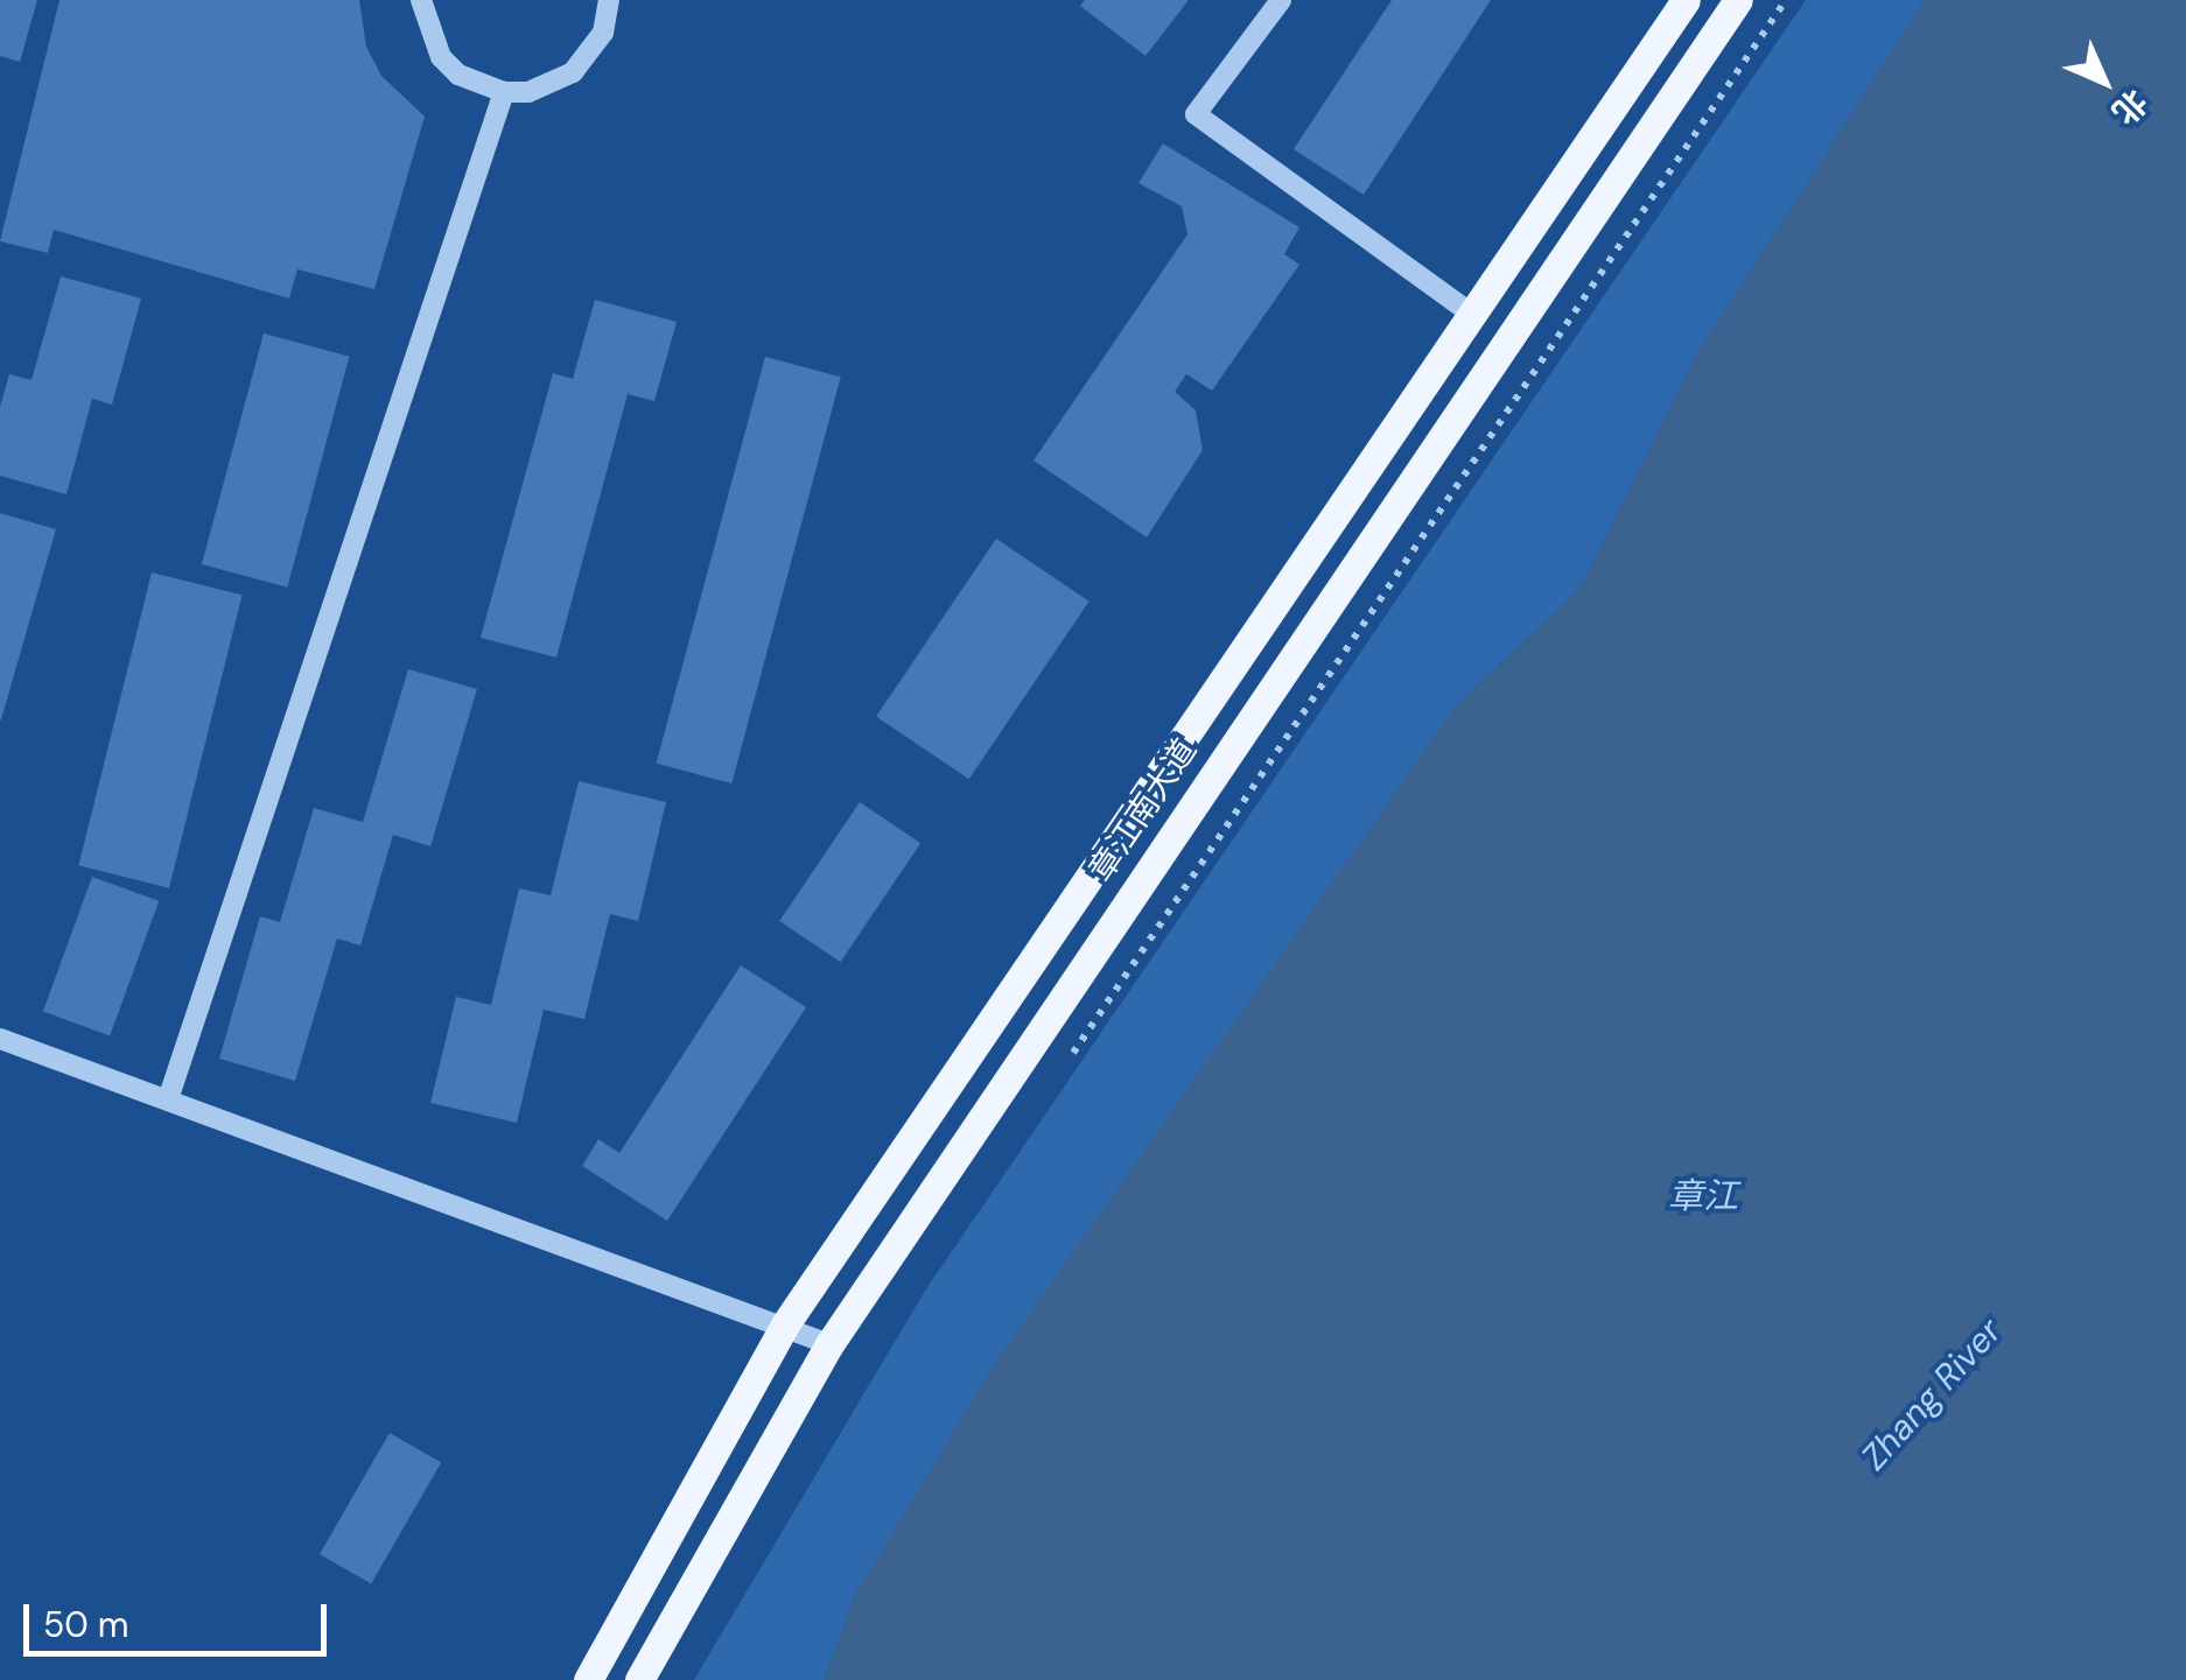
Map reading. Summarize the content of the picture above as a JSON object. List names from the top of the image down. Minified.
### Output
{"streets":{"main road":["章江南大道"]},"water":["章江","Zhang River"],"scale_bar":"50 m","north":"bottom right"}
